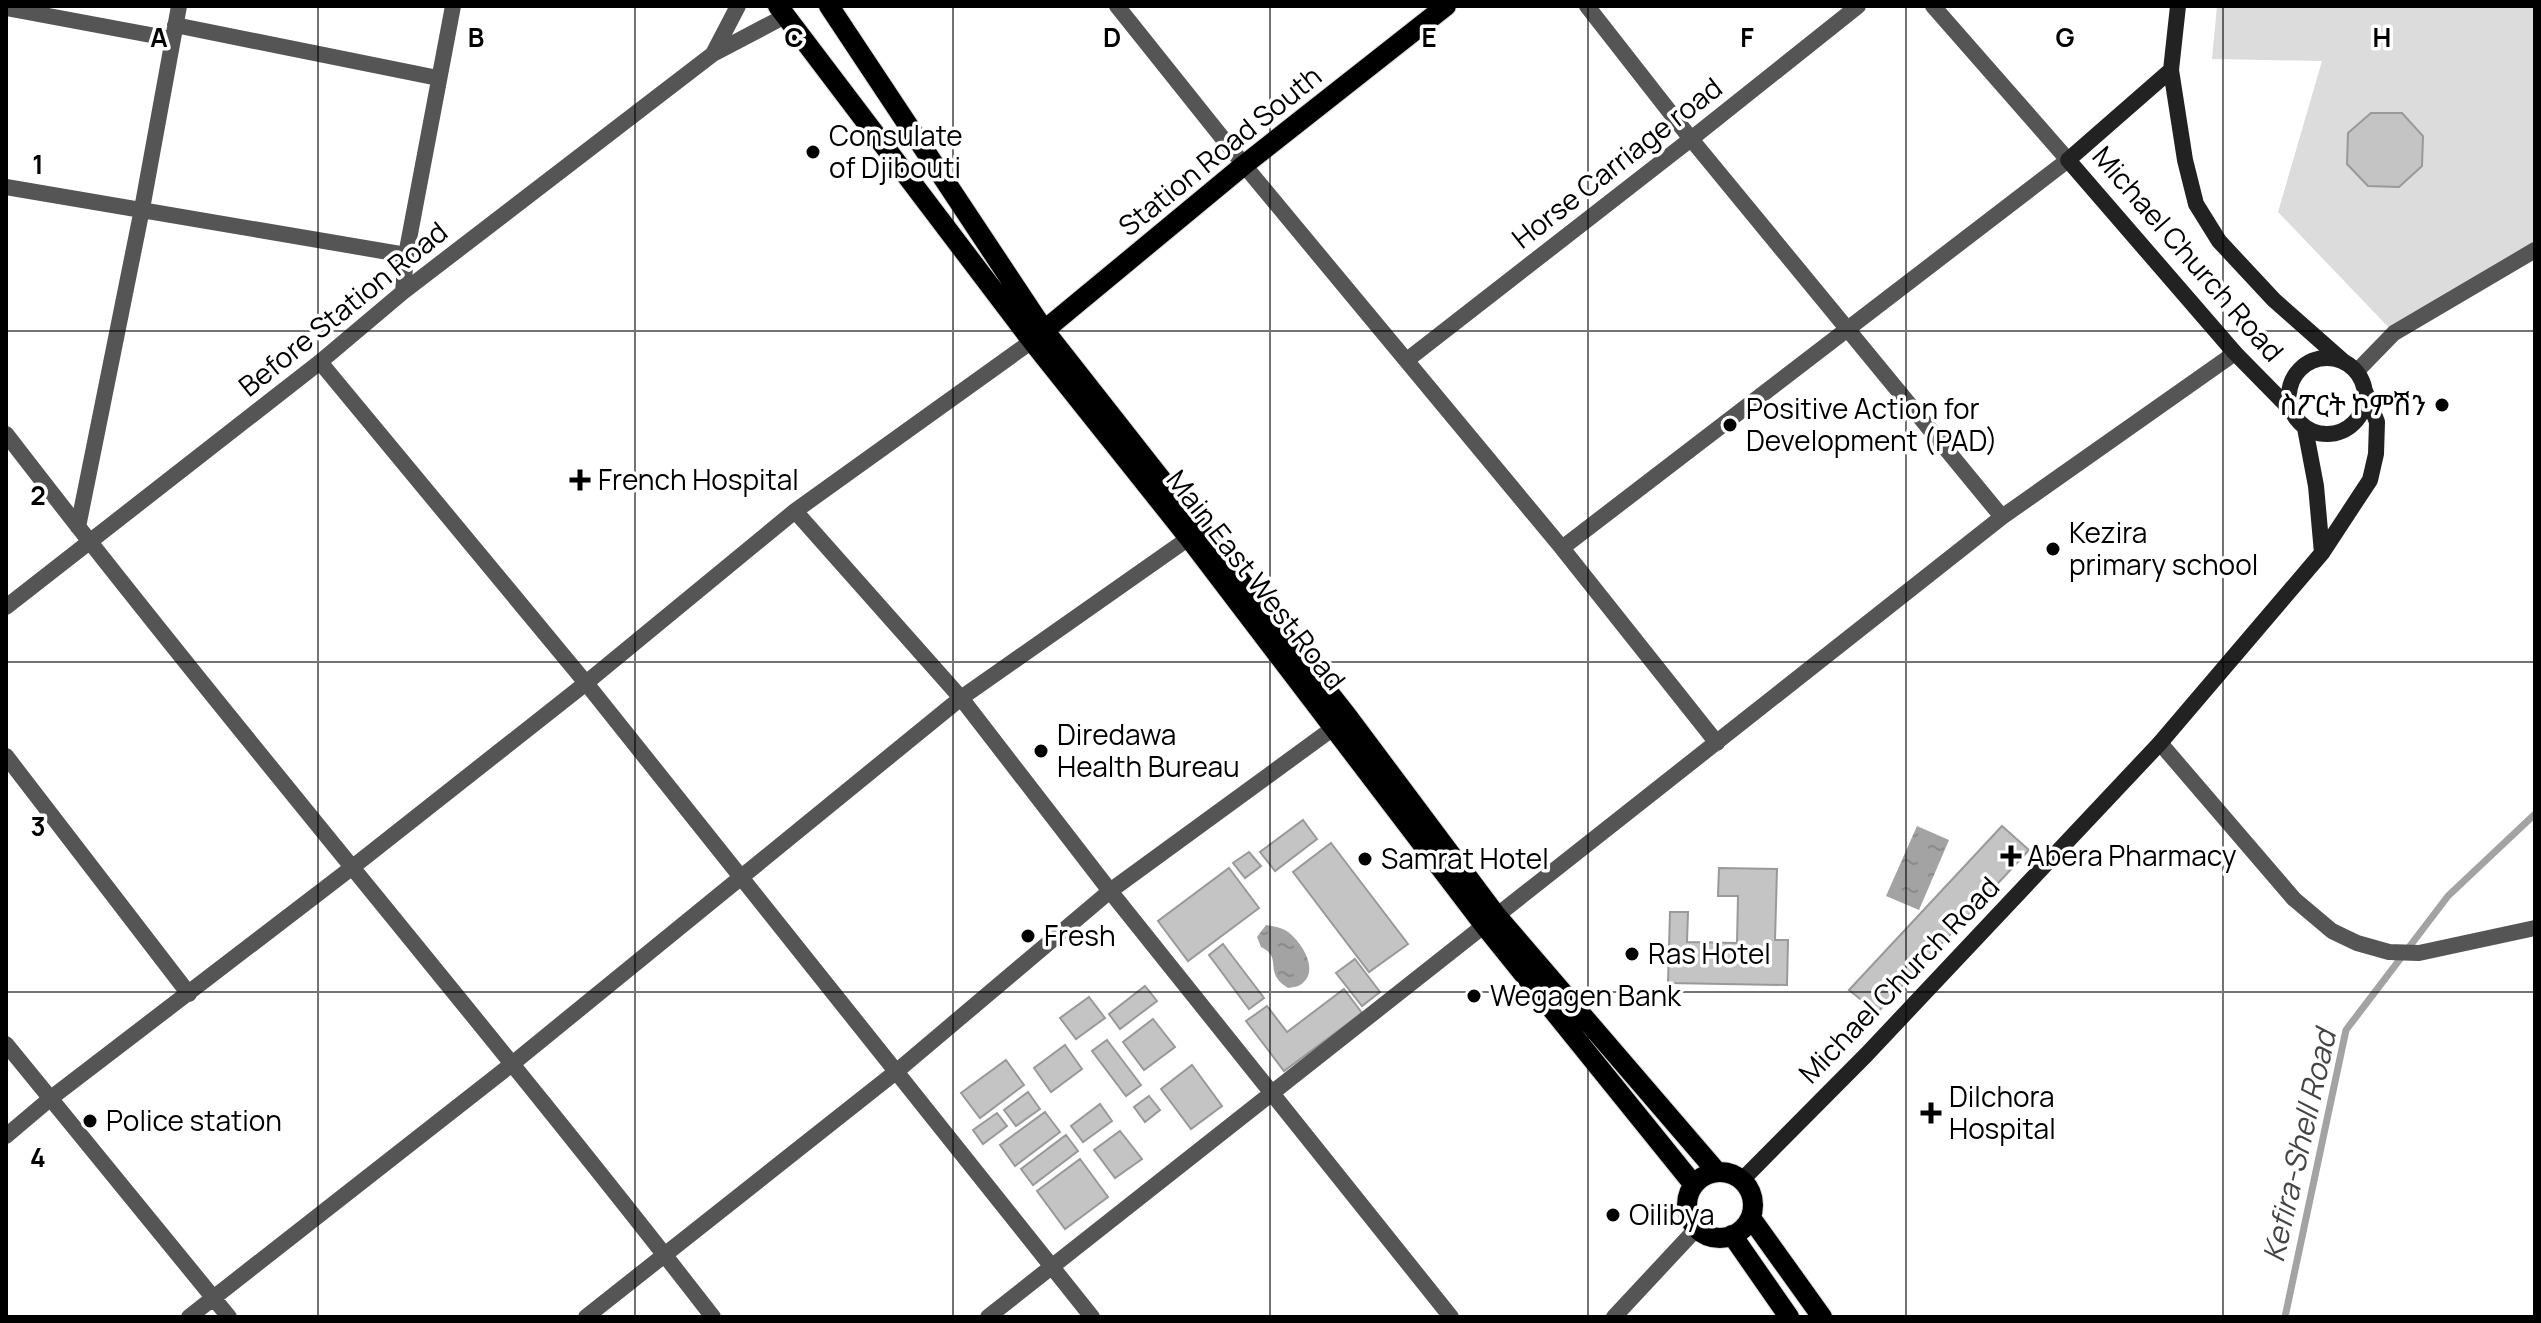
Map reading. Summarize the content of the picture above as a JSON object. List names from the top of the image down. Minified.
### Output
{"streets":{"main road":["Station Road South","Michael Church Road","Main East West Road"],"street":["Horse Carriage road","Before Station Road"]},"crossings":[["Station Road South","Main East West Road"],["Michael Church Road","Main East West Road"],["Before Station Road","Main East West Road"]],"water":["Kefira-Shell Road"],"places":{"other":["Consulate of Djibouti","ስፖርት ኮምሽን","Positive Action for Development (PAD)","Kezira primary school","Diredawa Health Bureau","Samrat Hotel","Fresh","Ras Hotel","Wegagen Bank","Police station","Oilibya"],"health":["French Hospital","Abera Pharmacy","Dilchora Hospital"]},"grid":{"columns":["A","B","C","D","E","F","G","H"],"rows":["1","2","3","4"]}}
